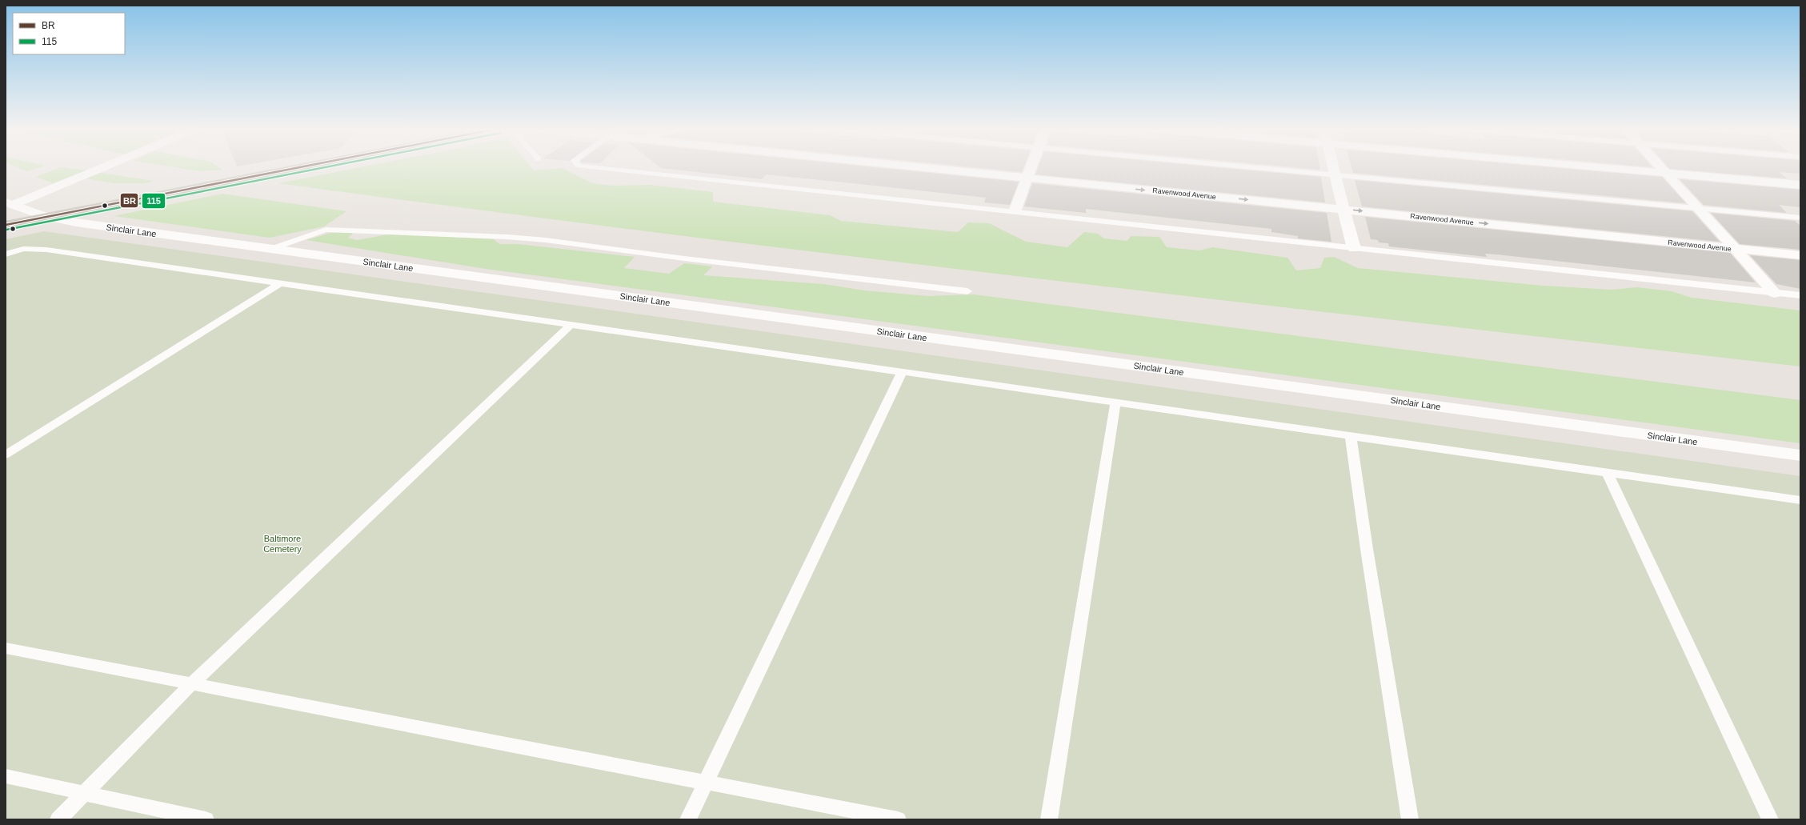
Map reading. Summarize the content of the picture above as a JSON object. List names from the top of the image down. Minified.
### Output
{"streets":{"street":["Ravenwood Avenue","Sinclair Lane"]},"one_way":["Ravenwood Avenue"],"parks":["Baltimore Cemetery"],"lines":["transit line BR","transit line 115"],"legend":["BR","115"]}
